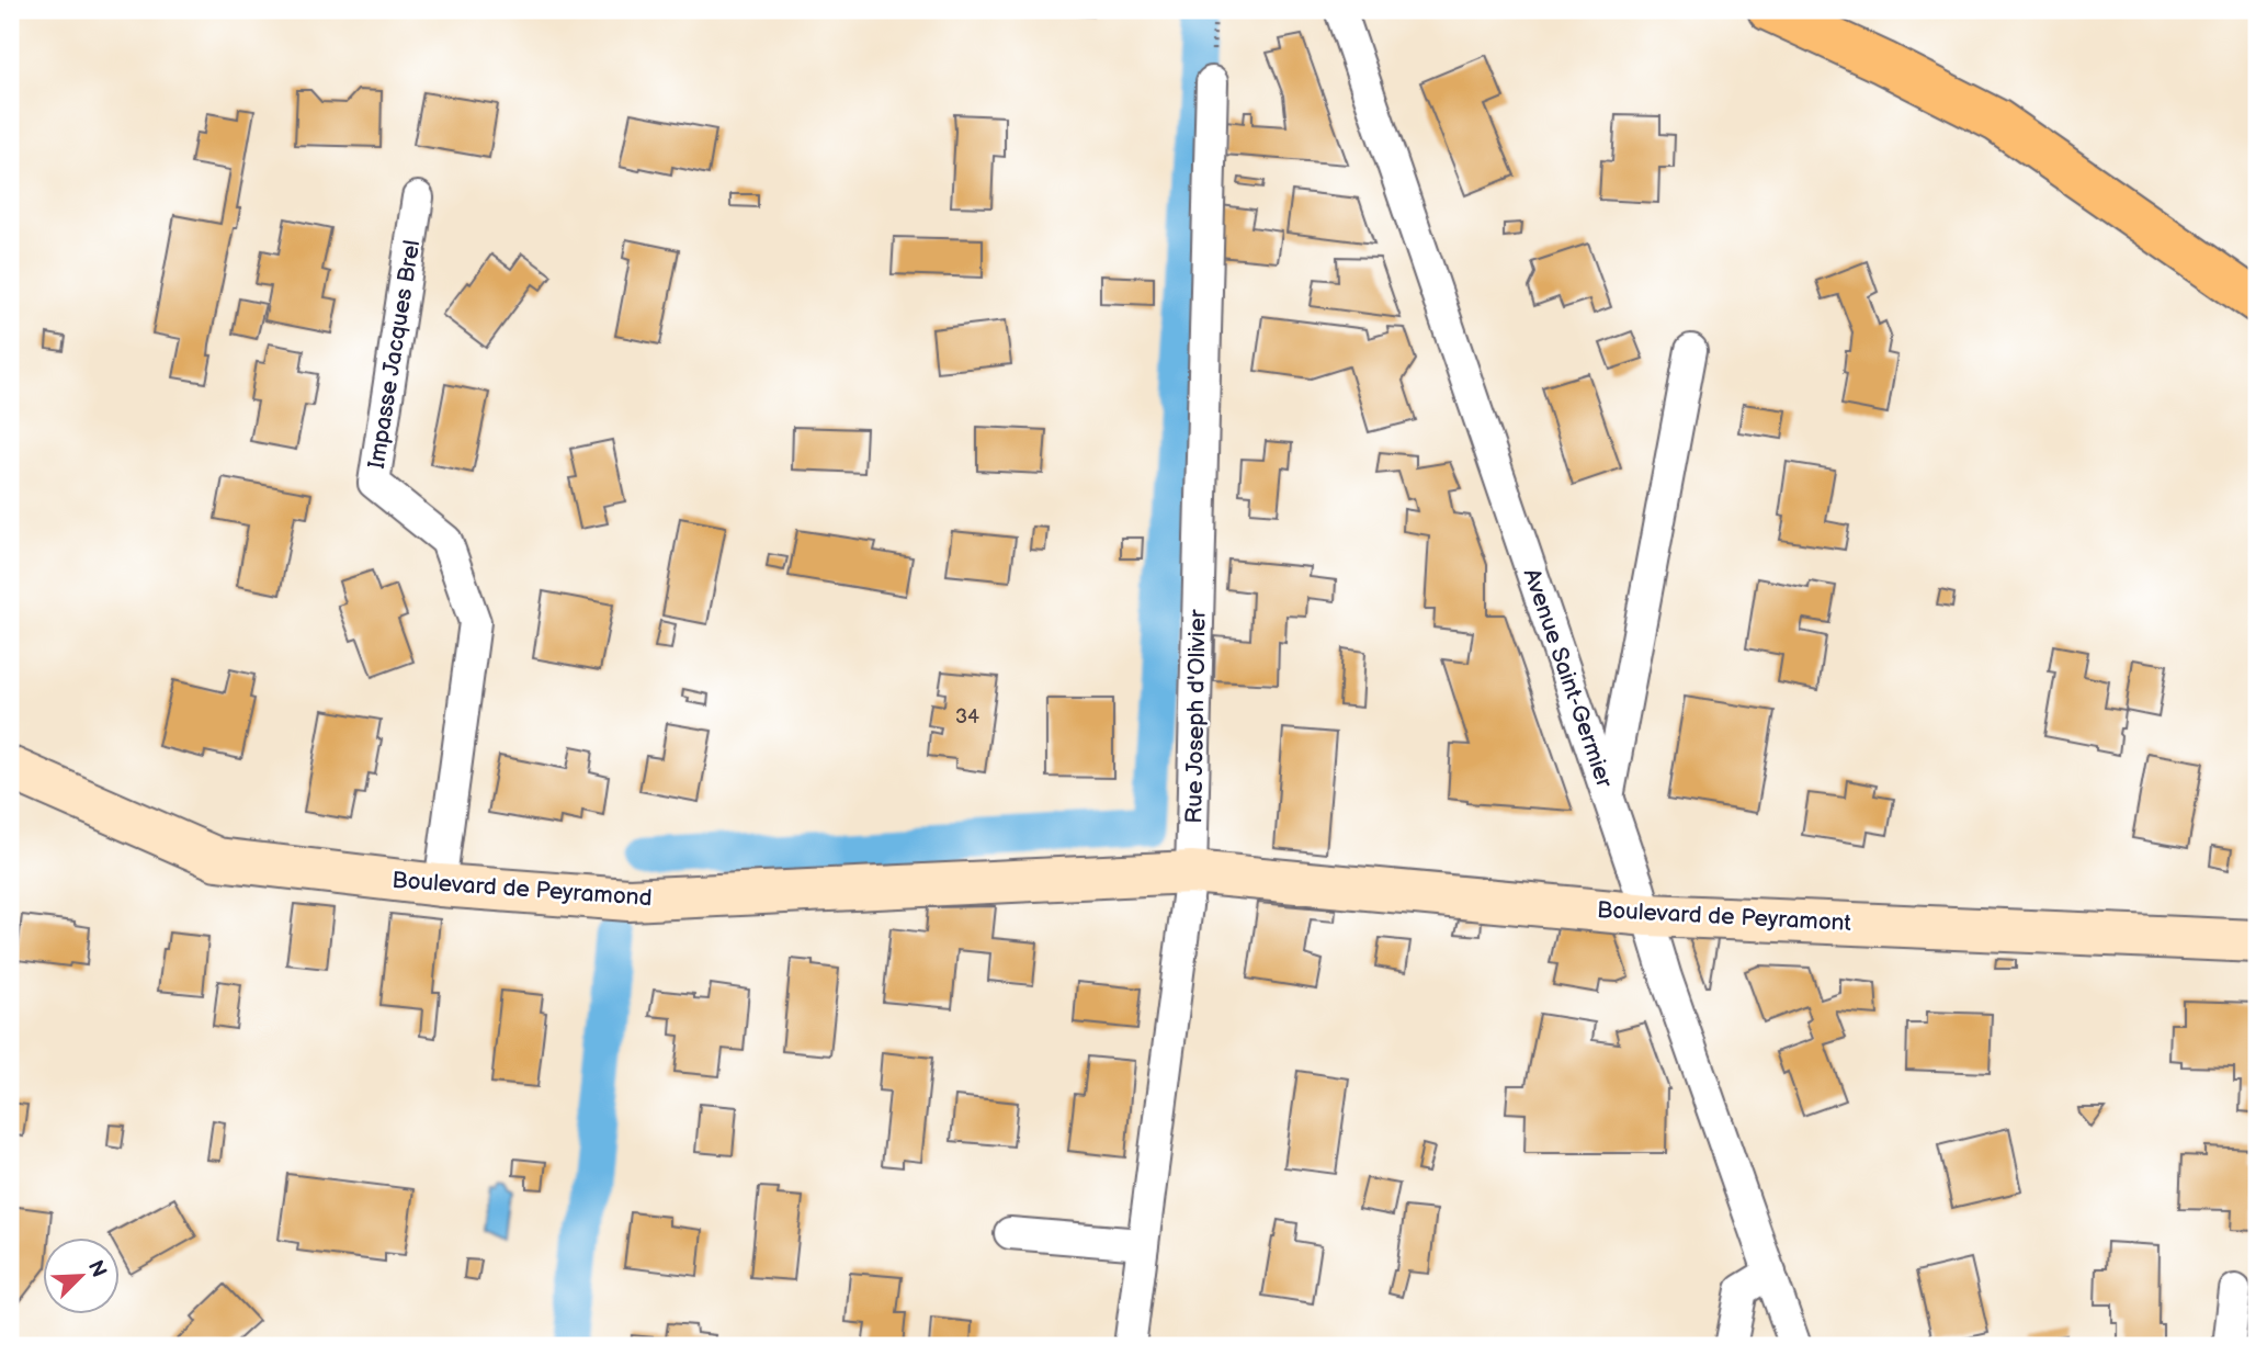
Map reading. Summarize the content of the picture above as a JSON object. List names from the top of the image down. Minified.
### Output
{"streets":{"street":["Impasse Jacques Brel","Avenue Saint-Germier","Rue Joseph d'Olivier","Boulevard de Peyramond","Boulevard de Peyramont"]},"crossings":[["Impasse Jacques Brel","Boulevard de Peyramond"],["Avenue Saint-Germier","Boulevard de Peyramont"],["Rue Joseph d'Olivier","Boulevard de Peyramond"],["Rue Joseph d'Olivier","Boulevard de Peyramont"],["Boulevard de Peyramond","Boulevard de Peyramont"]],"house_numbers":["34"],"north":"top right"}
